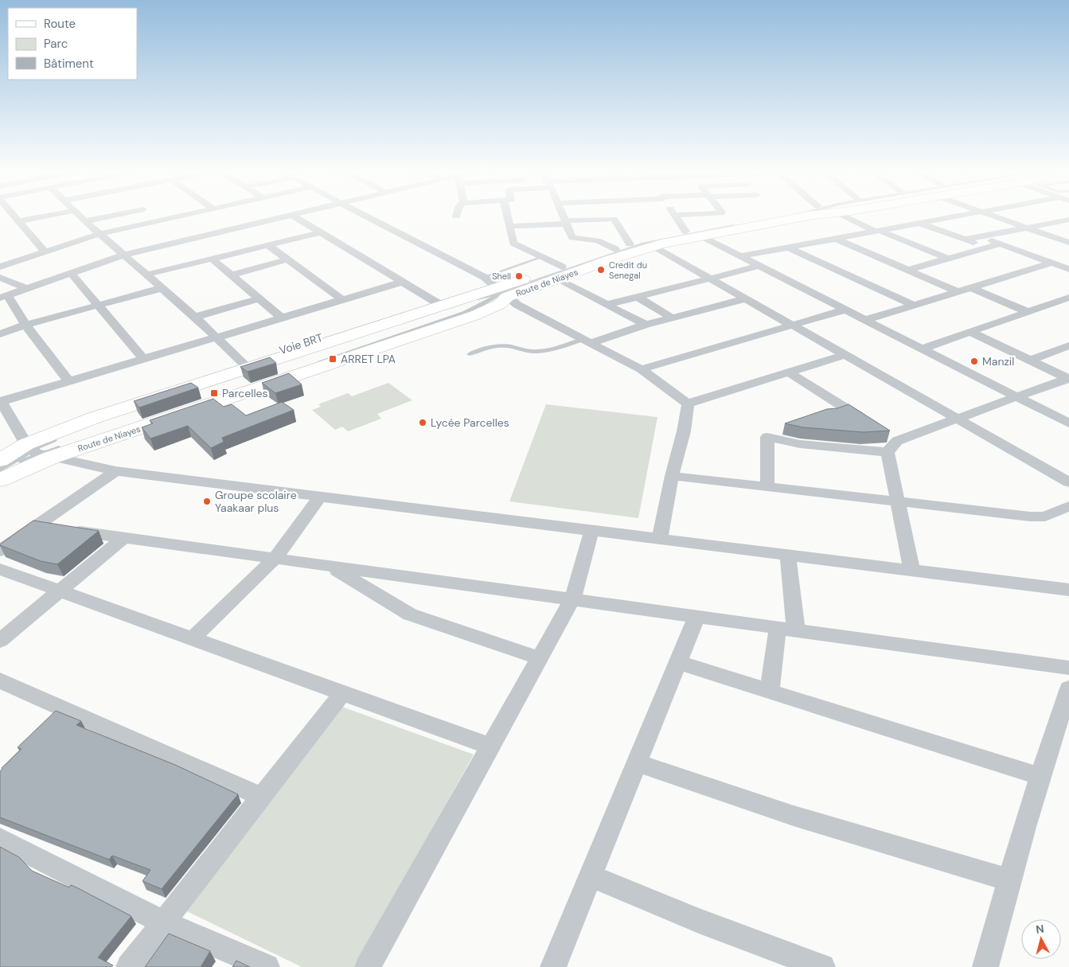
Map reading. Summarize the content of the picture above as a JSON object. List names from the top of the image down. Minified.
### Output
{"streets":{"main road":["Route de Niayes"]},"places":{"other":["Credit du Senegal","Shell","Manzil","Lycée Parcelles","Groupe scolaire Yaakaar plus"],"transit":["ARRET LPA","Parcelles"]},"legend":["Route","Parc","Bâtiment"],"north":"top"}
